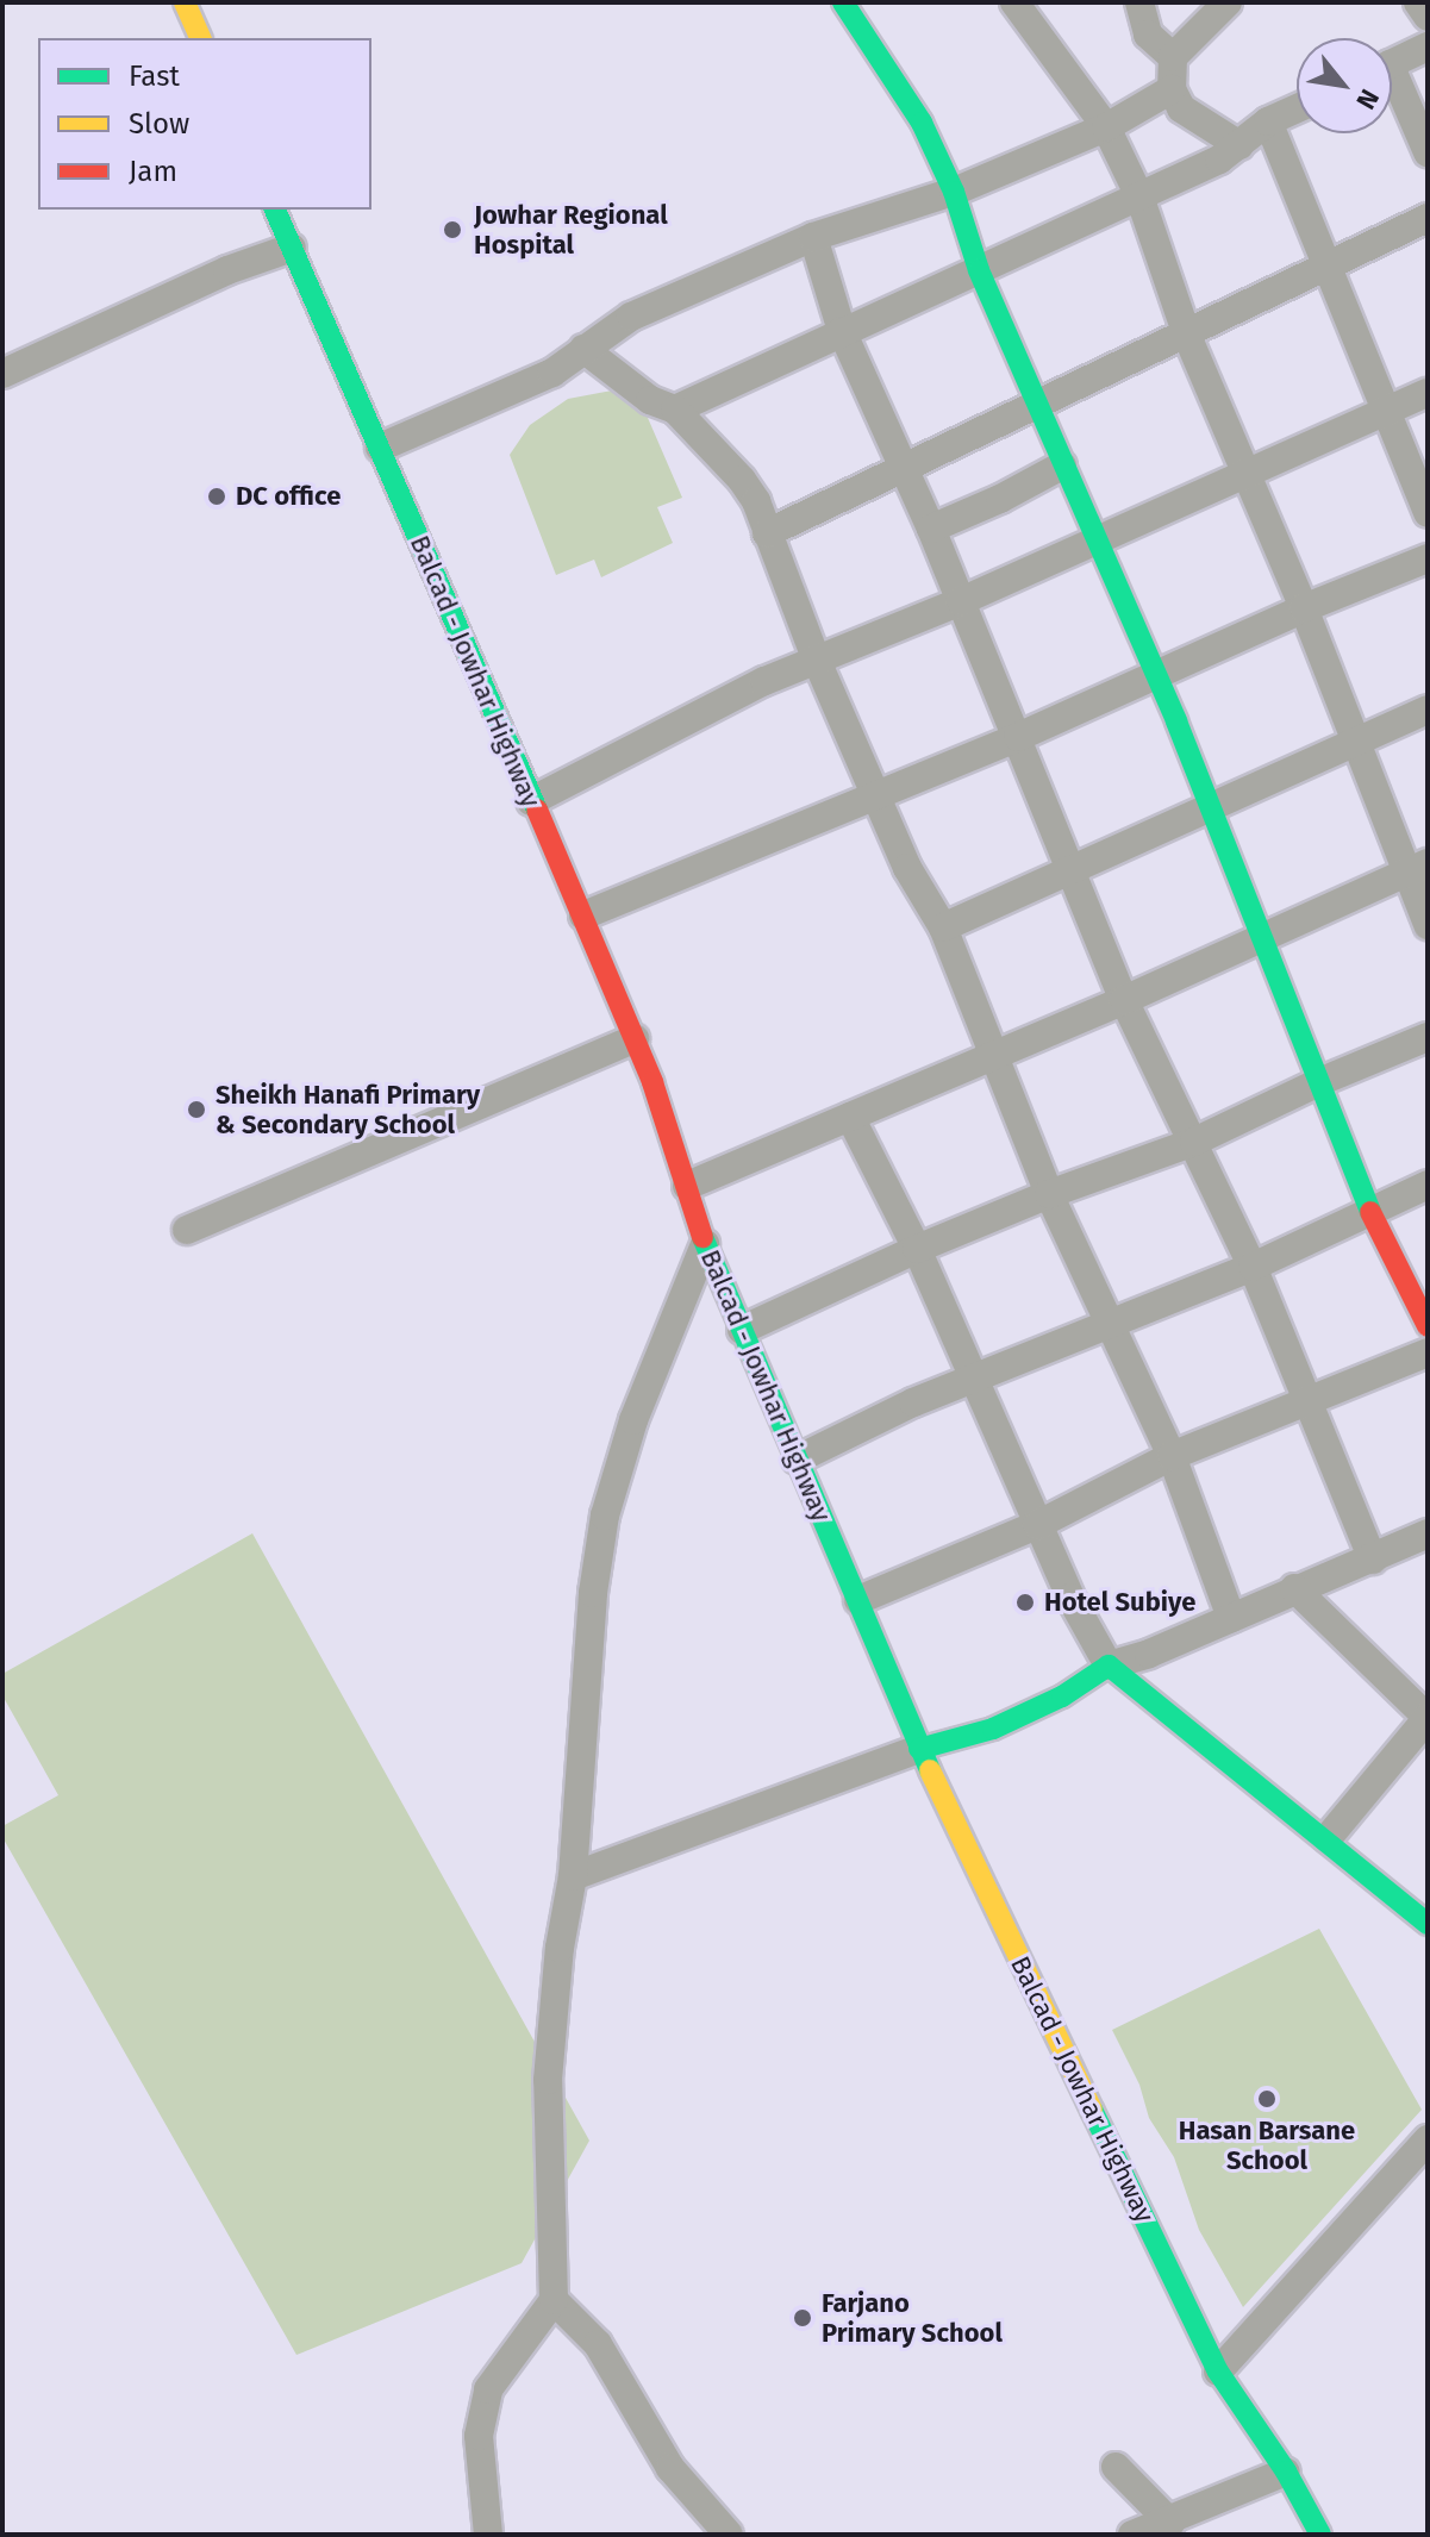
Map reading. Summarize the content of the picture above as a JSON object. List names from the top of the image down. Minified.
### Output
{"streets":{"main road":["Balcad - Jowhar Highway"]},"places":["Jowhar Regional Hospital","DC office","Sheikh Hanafi Primary & Secondary School","Hotel Subiye","Hasan Barsane School","Farjano Primary School"],"legend":["Fast","Slow","Jam"],"north":"bottom right"}
